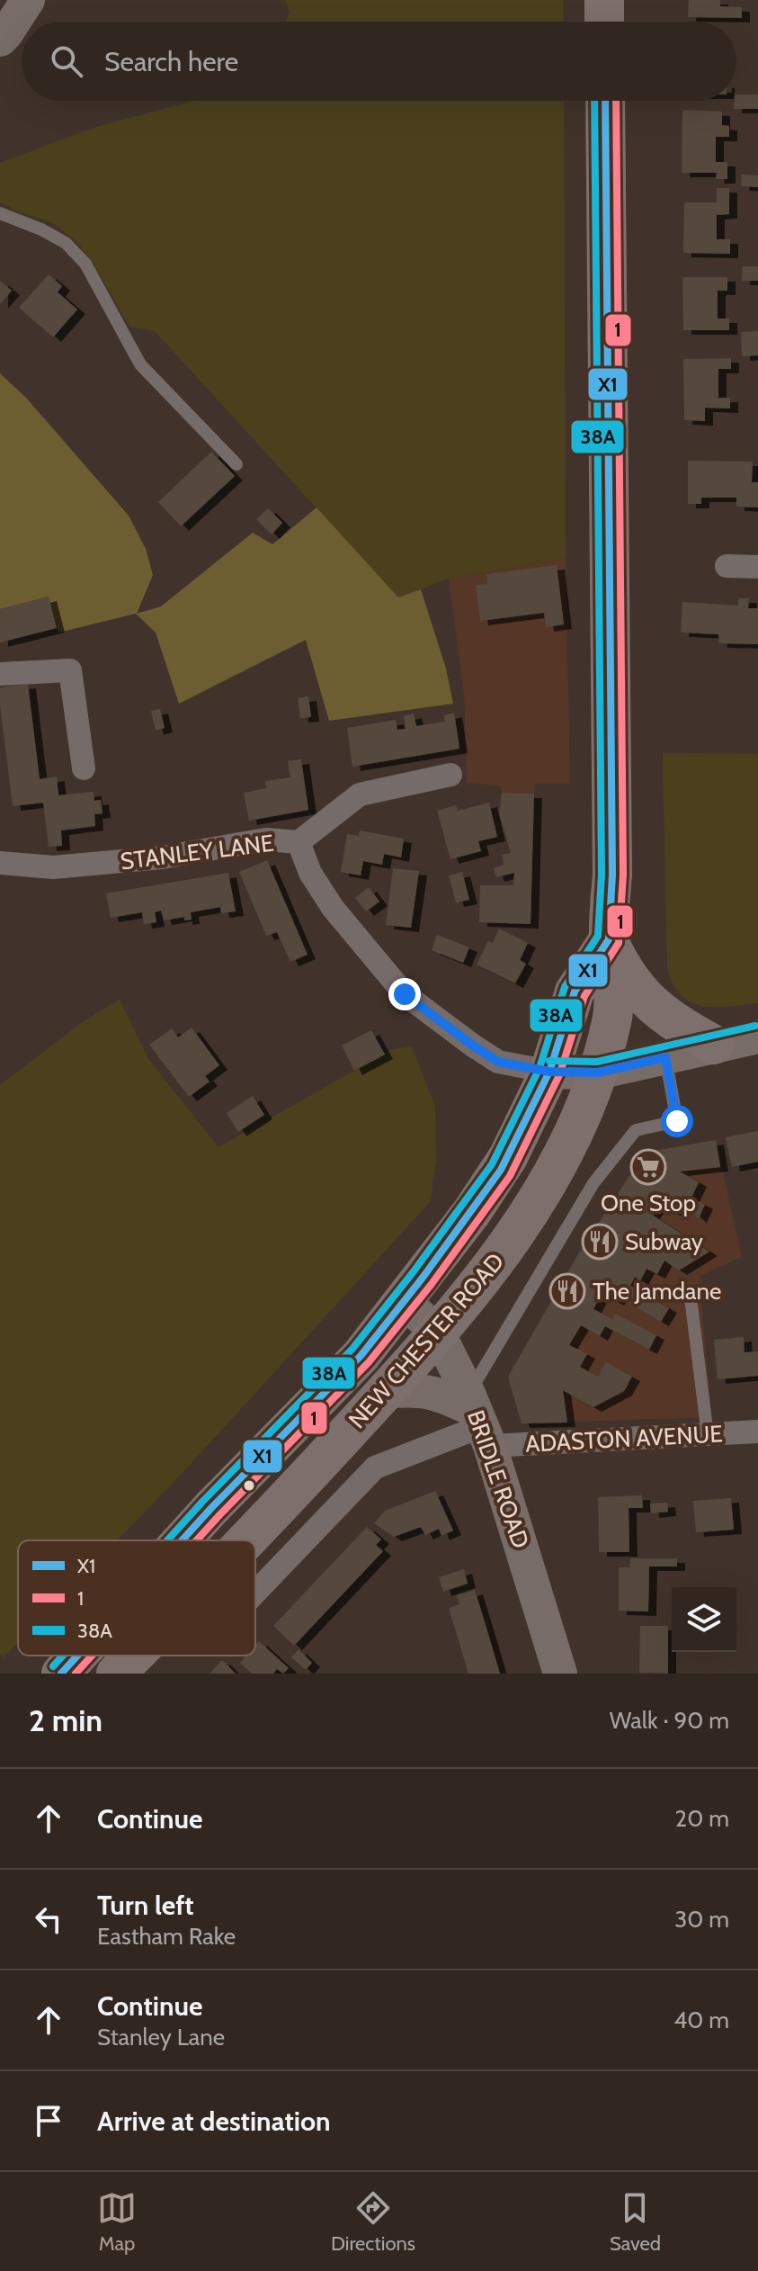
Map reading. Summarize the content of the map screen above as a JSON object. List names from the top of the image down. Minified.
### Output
{"streets":{"highway":["NEW CHESTER ROAD"],"street":["STANLEY LANE","ADASTON AVENUE","BRIDLE ROAD"]},"crossings":[["STANLEY LANE","NEW CHESTER ROAD"],["NEW CHESTER ROAD","BRIDLE ROAD"],["ADASTON AVENUE","BRIDLE ROAD"]],"places":{"supermarket":["One Stop"],"restaurant":["Subway","The Jamdane"]},"lines":["transit line X1","transit line 1","transit line 38A"],"legend":["X1","1","38A"],"page":{"search":"Search here","heading":["2 min","Walk · 90 m"],"list":[["Continue","20 m"],["Turn left","Eastham Rake","30 m"],["Continue","Stanley Lane","40 m"],"Arrive at destination"],"nav":["Map","Directions","Saved"]}}
